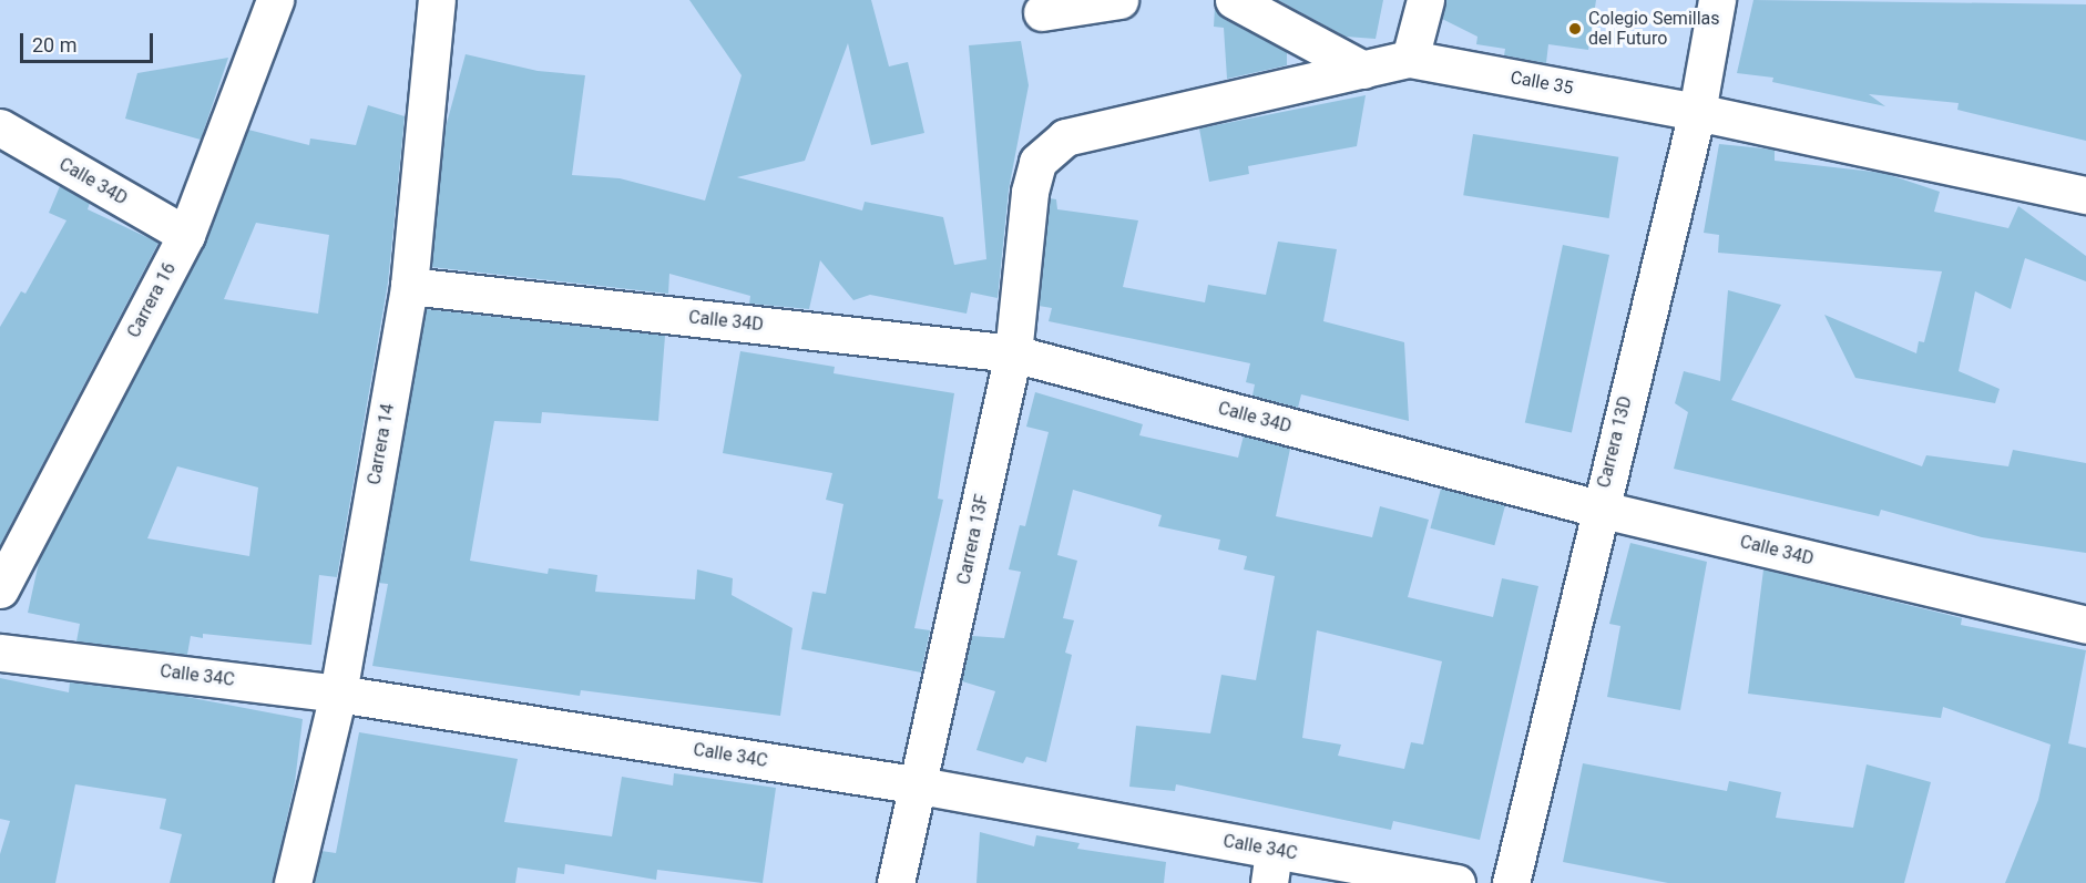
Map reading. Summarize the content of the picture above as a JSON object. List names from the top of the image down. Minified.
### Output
{"streets":{"street":["Calle 35","Calle 34D","Carrera 16","Carrera 13D","Carrera 14","Carrera 13F","Calle 34C"]},"crossings":[["Calle 35","Carrera 13D"],["Calle 35","Carrera 13F"],["Calle 34D","Carrera 16"],["Calle 34D","Carrera 13D"],["Calle 34D","Carrera 14"],["Calle 34D","Carrera 13F"],["Carrera 14","Calle 34C"],["Carrera 13F","Calle 34C"]],"places":["Colegio Semillas del Futuro"],"scale_bar":"20 m"}
